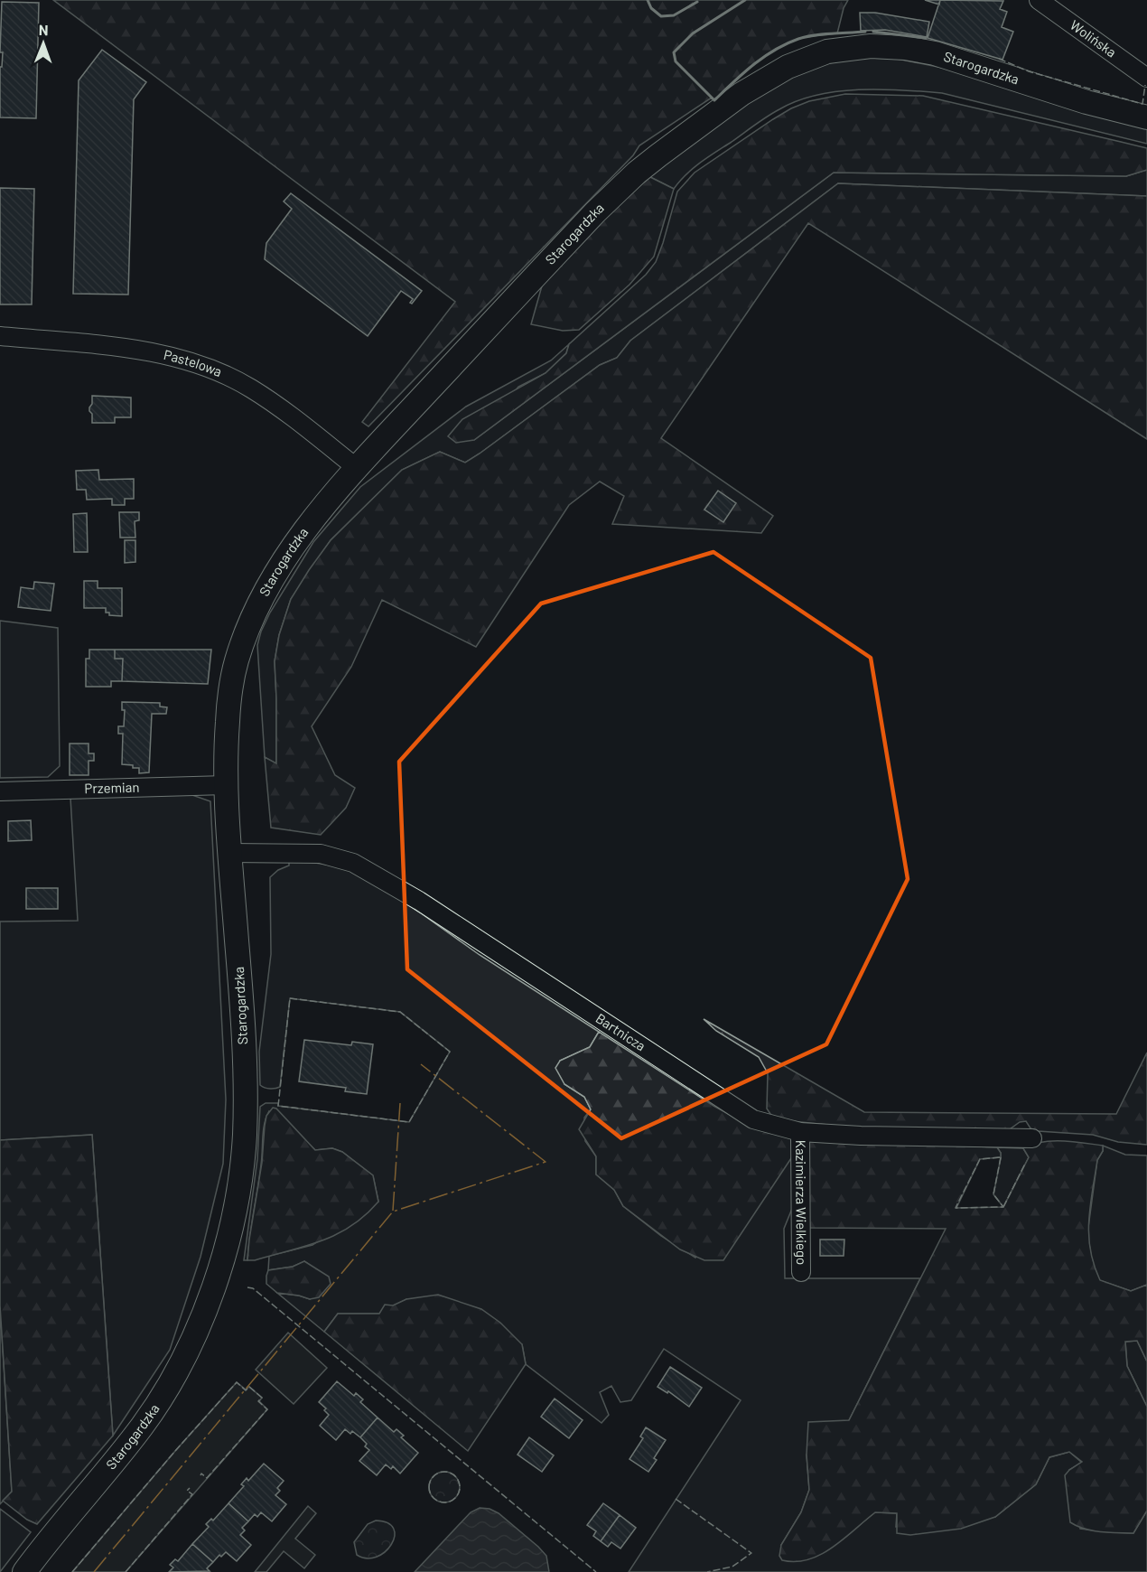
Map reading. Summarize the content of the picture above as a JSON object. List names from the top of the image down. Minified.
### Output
{"streets":{"main road":["Starogardzka"],"street":["Wolińska","Pastelowa","Przemian","Bartnicza","Kazimierza Wielkiego"]},"crossings":[["Starogardzka","Pastelowa"],["Starogardzka","Przemian"],["Starogardzka","Bartnicza"],["Bartnicza","Kazimierza Wielkiego"]],"north":"top"}
